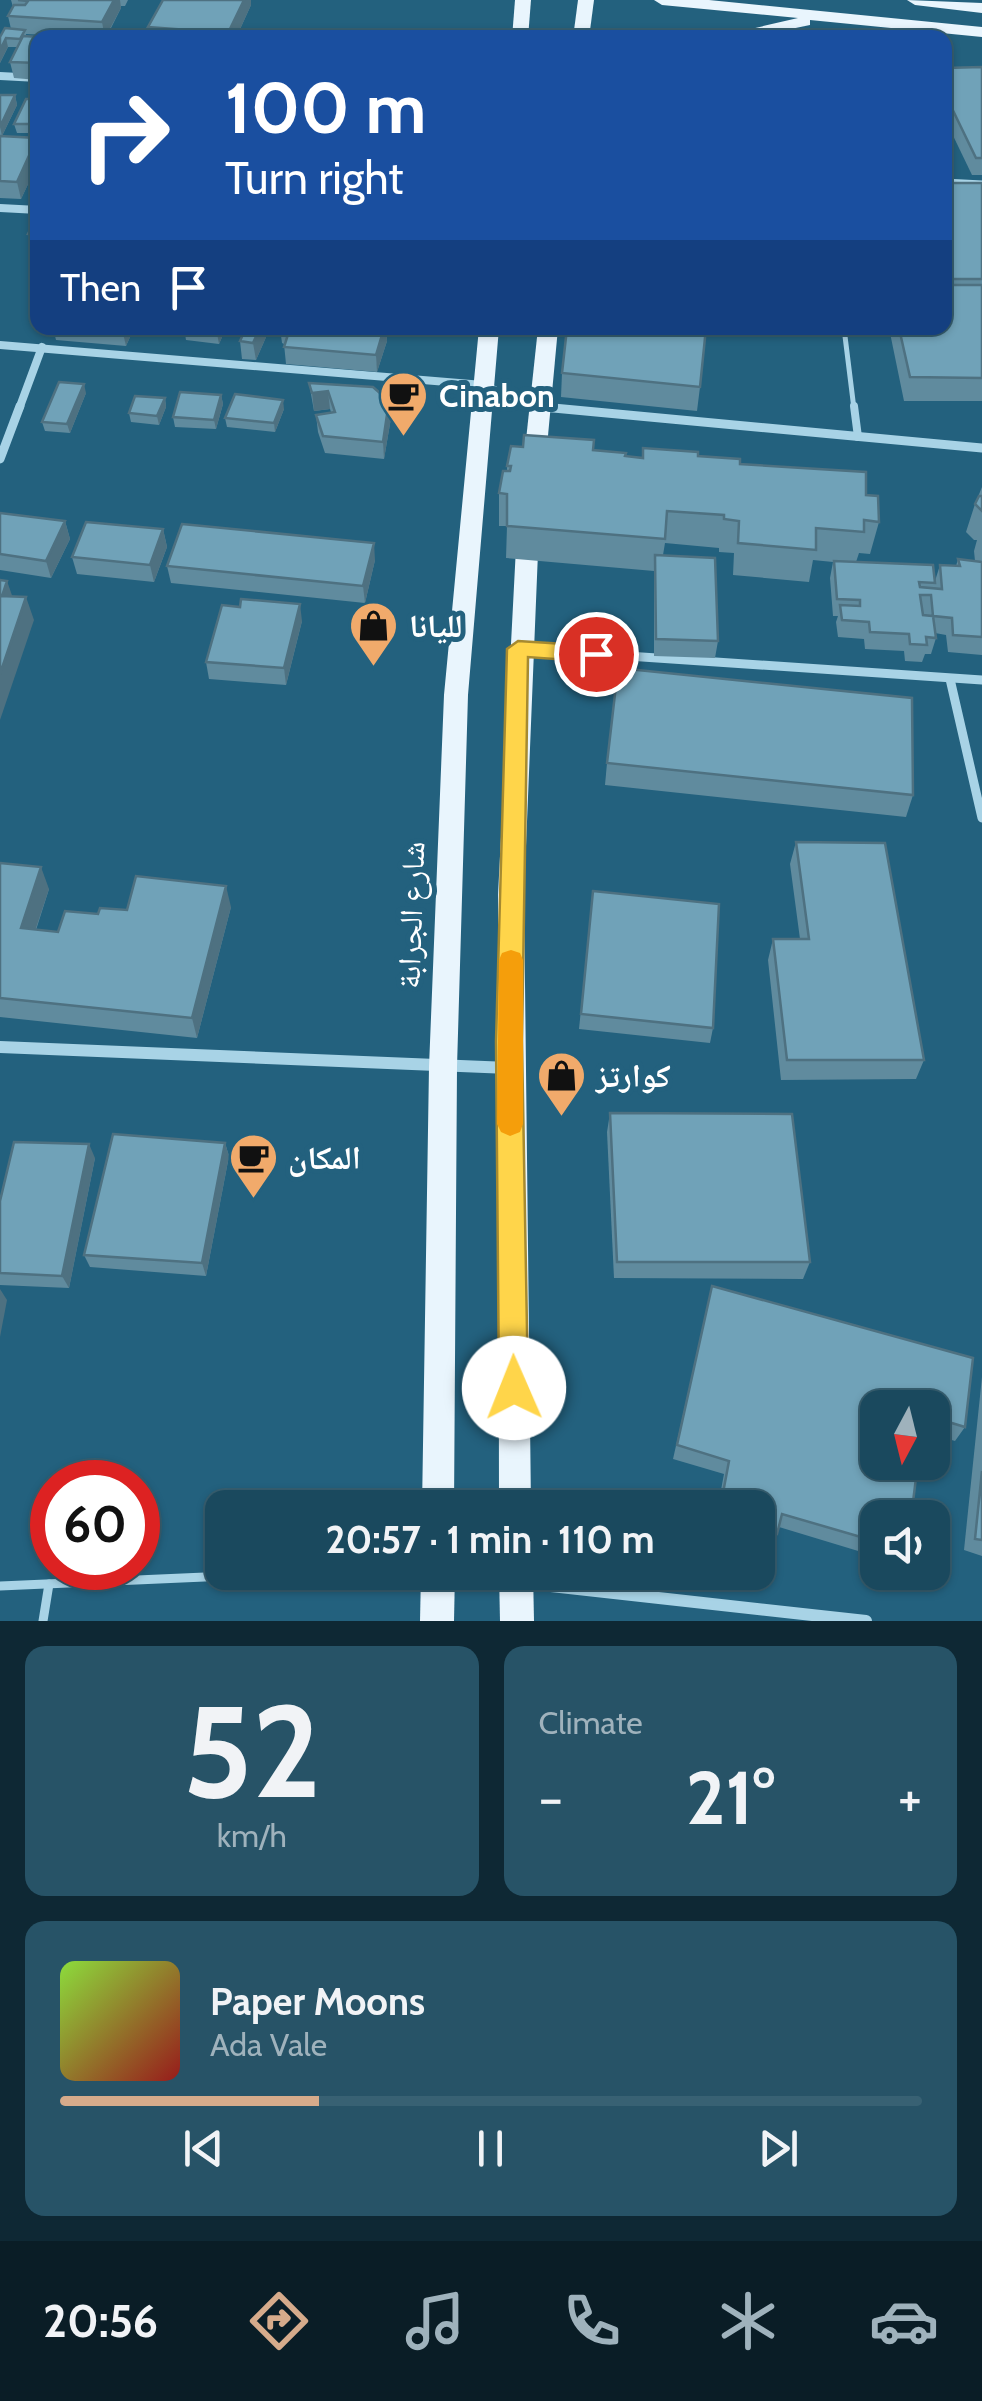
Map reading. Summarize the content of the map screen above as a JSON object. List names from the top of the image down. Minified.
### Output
{"streets":{"main road":["شارع الجرابة"]},"places":{"cafe":["Cinabon","المكان"],"shop":["لليانا","كوارتز"]},"north":"bottom","page":{"turn":["100 m","Turn right"],"then":"Then","limit":"60","trip":"20:57 · 1 min · 110 m","tile":[["52","km/h"],"Climate"],"heat":["−","21°","+"],"song":["Paper Moons","Ada Vale"],"tabs":"20:56"}}
